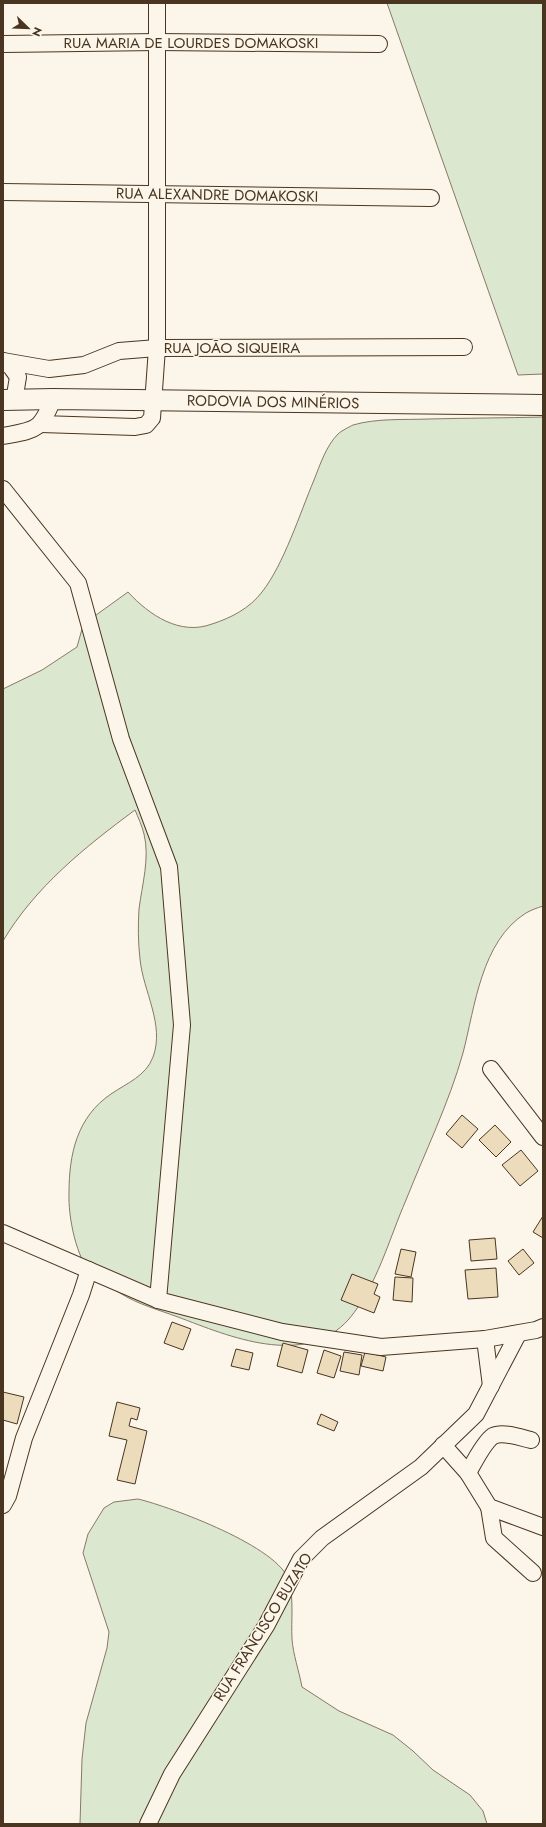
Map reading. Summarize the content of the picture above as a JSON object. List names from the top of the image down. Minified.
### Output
{"streets":{"main road":["RODOVIA DOS MINÉRIOS"],"street":["RUA MARIA DE LOURDES DOMAKOSKI","RUA ALEXANDRE DOMAKOSKI","RUA JOÃO SIQUEIRA","RUA FRANCISCO BUZATO"]},"crossings":[["RUA JOÃO SIQUEIRA","RODOVIA DOS MINÉRIOS"]],"north":"bottom right"}
